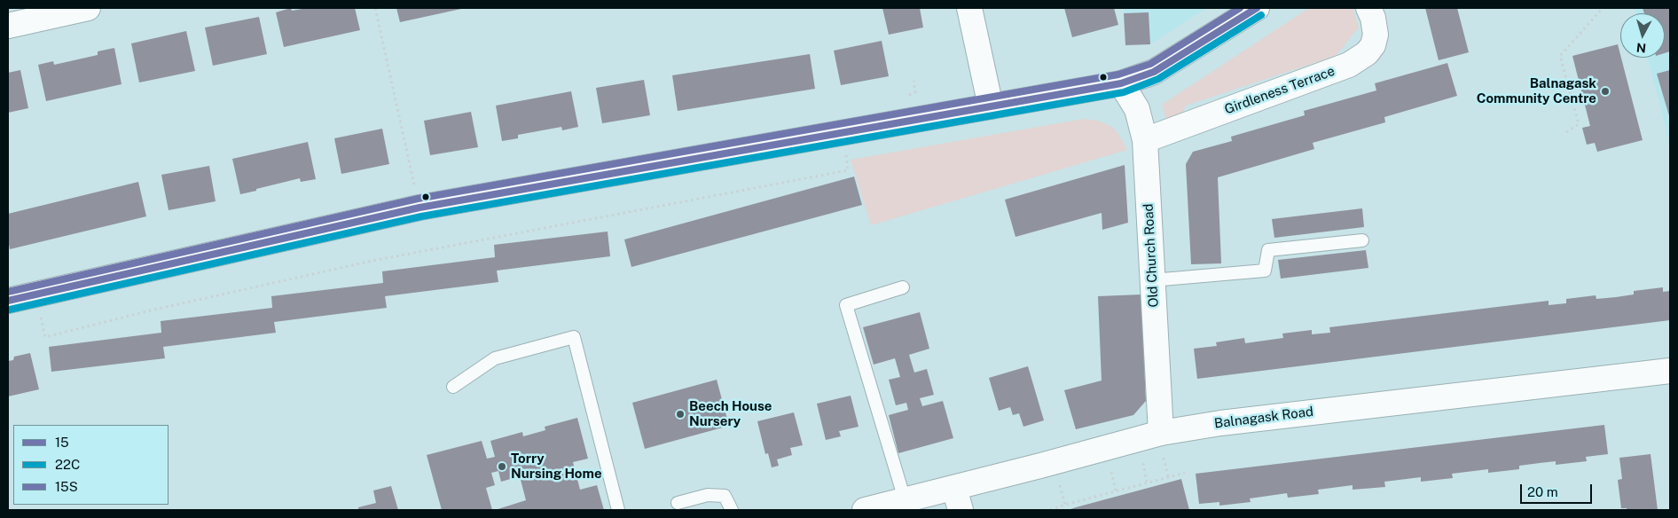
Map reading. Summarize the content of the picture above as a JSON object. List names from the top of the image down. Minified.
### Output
{"streets":{"street":["Girdleness Terrace","Old Church Road","Balnagask Road"]},"crossings":[["Girdleness Terrace","Old Church Road"],["Old Church Road","Balnagask Road"]],"places":["Balnagask Community Centre","Beech House Nursery","Torry Nursing Home"],"lines":["transit line 15","transit line 15S","transit line 22C"],"legend":["15","22C","15S"],"scale_bar":"20 m","north":"bottom"}
